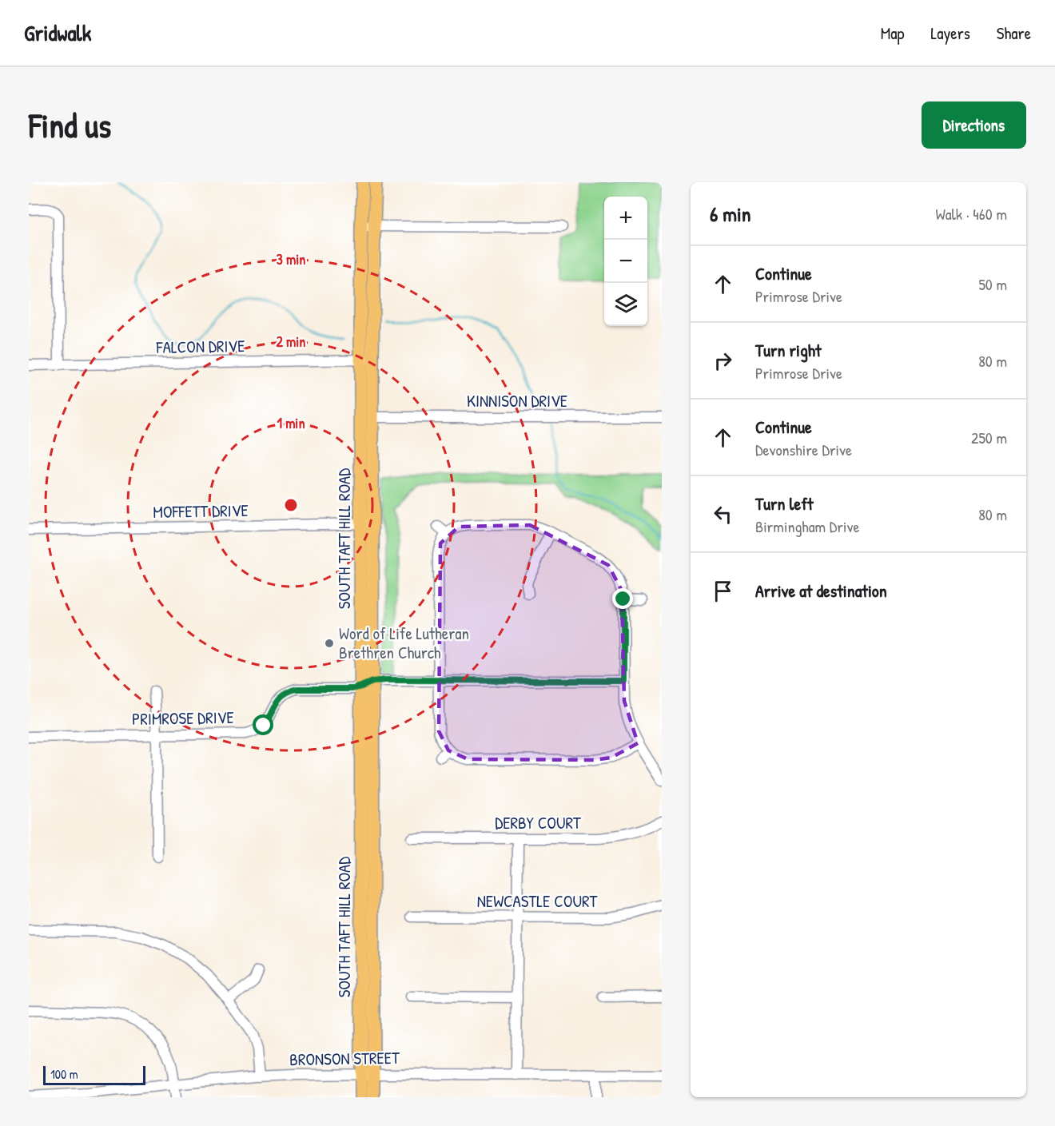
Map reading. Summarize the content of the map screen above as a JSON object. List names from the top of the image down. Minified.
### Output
{"streets":{"main road":["SOUTH TAFT HILL ROAD"],"street":["FALCON DRIVE","KINNISON DRIVE","MOFFETT DRIVE","PRIMROSE DRIVE","DERBY COURT","NEWCASTLE COURT","BRONSON STREET"]},"crossings":[["FALCON DRIVE","SOUTH TAFT HILL ROAD"],["KINNISON DRIVE","SOUTH TAFT HILL ROAD"],["MOFFETT DRIVE","SOUTH TAFT HILL ROAD"],["SOUTH TAFT HILL ROAD","PRIMROSE DRIVE"],["SOUTH TAFT HILL ROAD","BRONSON STREET"]],"places":["Word of Life Lutheran Brethren Church"],"scale_bar":"100 m","page":{"header":"Gridwalk","nav":["Map","Layers","Share"],"buttons":"Directions","title":"Find us","heading":["6 min","Walk · 460 m"],"map_buttons":["+","−"],"list":[["Continue","Primrose Drive","50 m"],["Turn right","Primrose Drive","80 m"],["Continue","Devonshire Drive","250 m"],["Turn left","Birmingham Drive","80 m"],"Arrive at destination"],"scale":"100 m"},"rings":["3 min","2 min","1 min"]}
